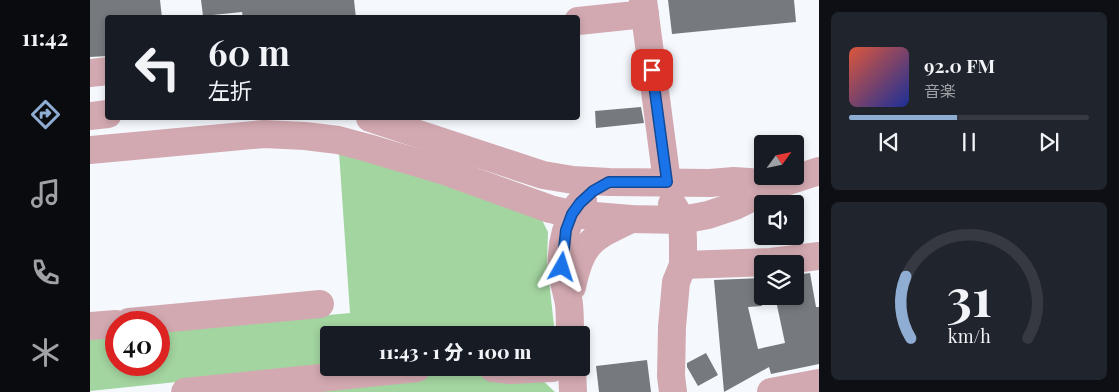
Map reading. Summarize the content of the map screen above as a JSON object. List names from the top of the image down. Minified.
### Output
{"north":"top right","page":{"tabs":"11:42","turn":["60 m","左折"],"song":["92.0 FM","音楽"],"limit":"40","trip":"11:43 · 1 分 · 100 m","gauge":["31","km/h"]}}
